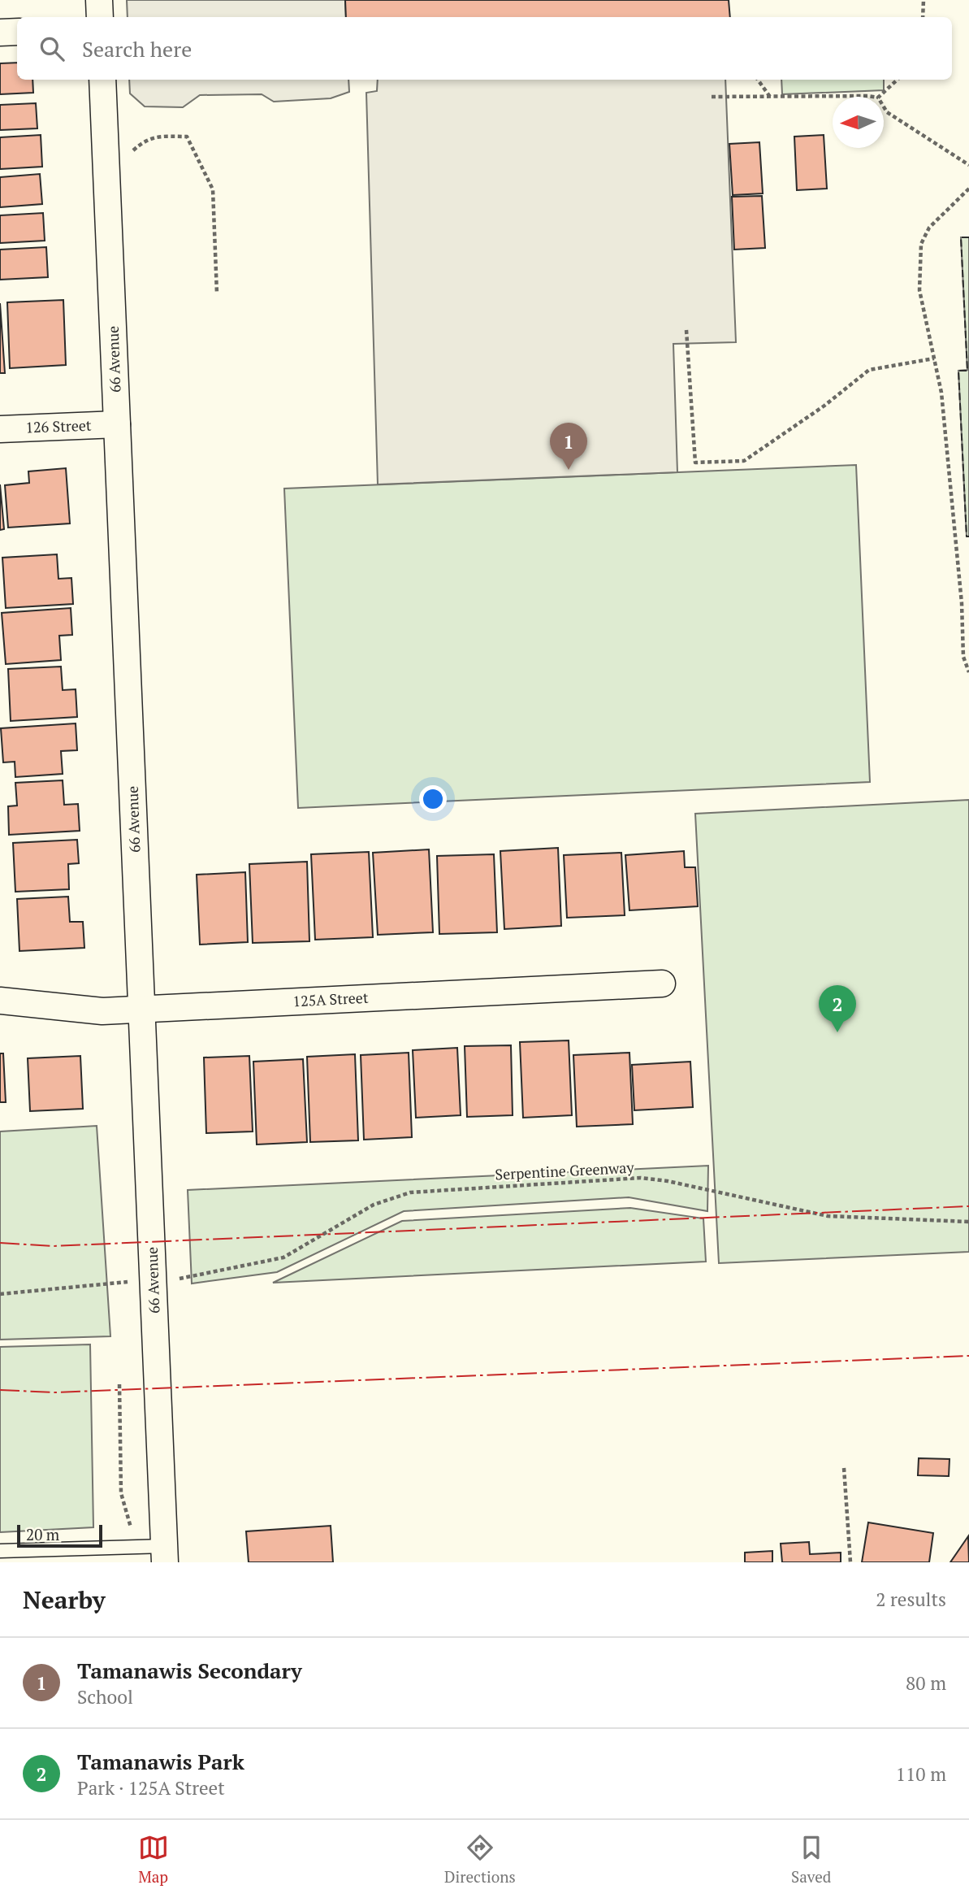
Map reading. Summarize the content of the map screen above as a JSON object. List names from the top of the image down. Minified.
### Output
{"streets":{"street":["66 Avenue","126 Street","125A Street"],"path":["Serpentine Greenway"]},"crossings":[["66 Avenue","126 Street"],["66 Avenue","125A Street"]],"scale_bar":"20 m","north":"left","page":{"search":"Search here","pins":["1","2"],"scale":"20 m","heading":["Nearby","2 results"],"list":[{"mark":"1","name":"Tamanawis Secondary","note":"School","value":"80 m"},{"mark":"2","name":"Tamanawis Park","note":"Park · 125A Street","value":"110 m"}],"nav":["Map","Directions","Saved"]}}
